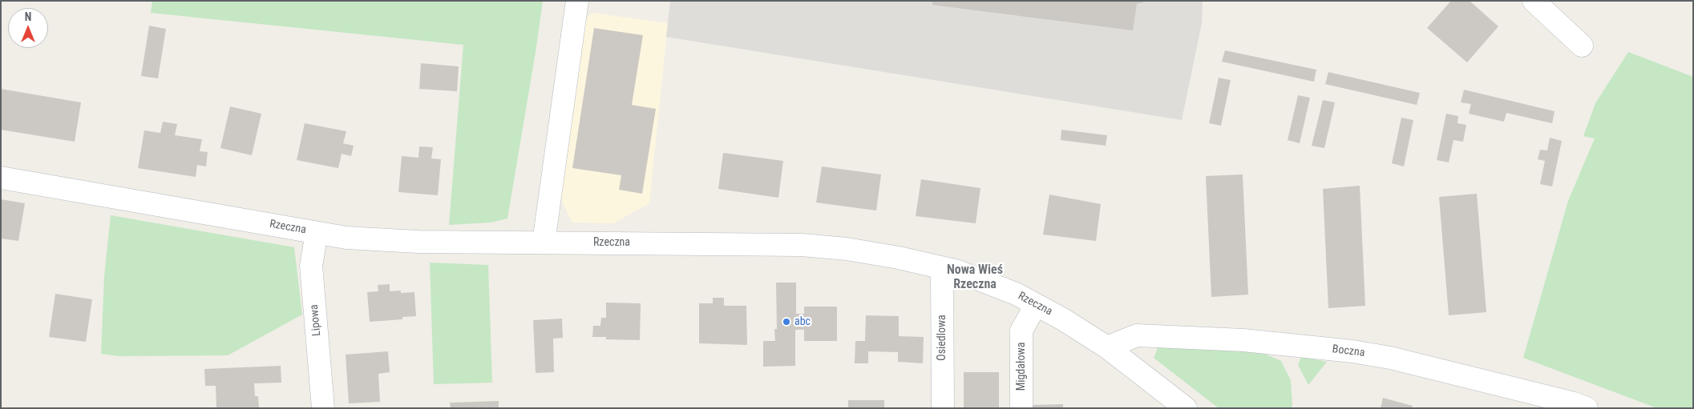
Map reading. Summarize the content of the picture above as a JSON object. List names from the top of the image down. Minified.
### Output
{"streets":{"street":["Rzeczna","Lipowa","Osiedlowa","Boczna","Migdałowa"]},"crossings":[["Rzeczna","Lipowa"],["Rzeczna","Osiedlowa"],["Rzeczna","Boczna"],["Rzeczna","Migdałowa"]],"districts":["Nowa Wieś Rzeczna"],"places":["abc"],"north":"top"}
